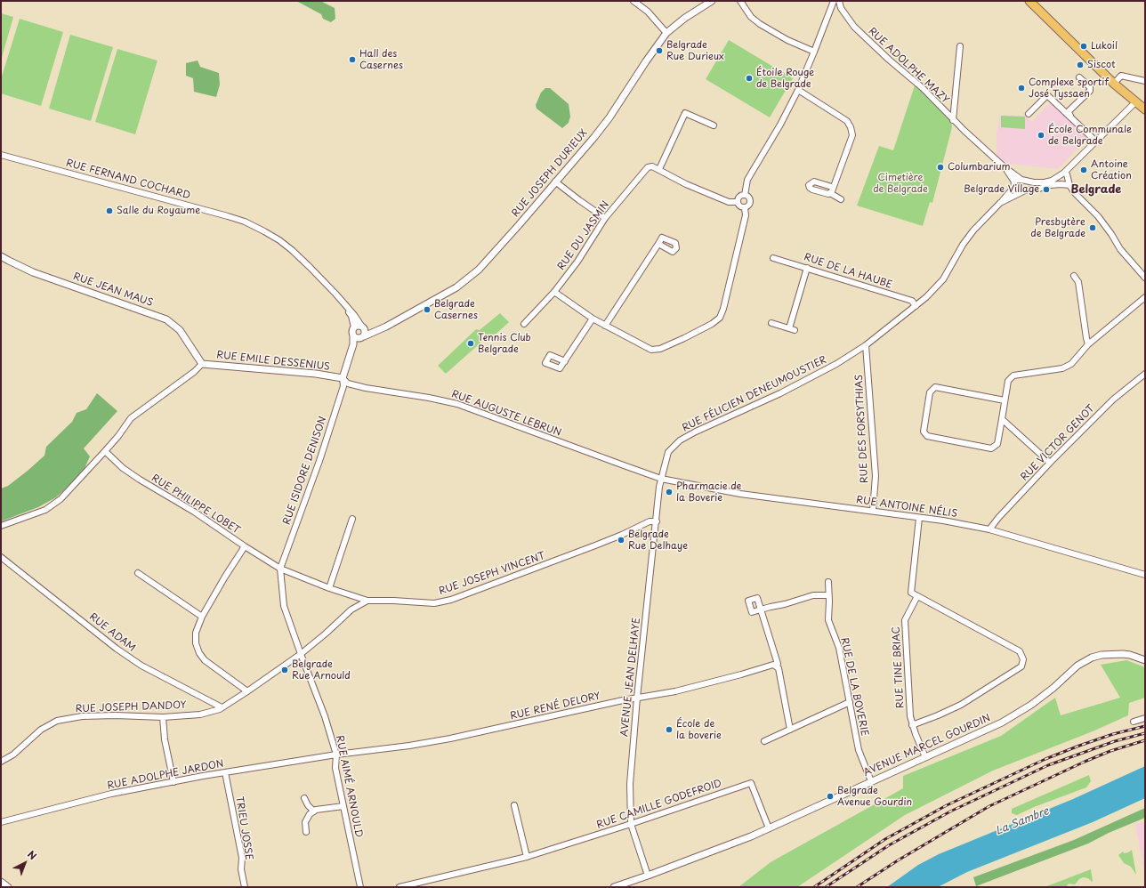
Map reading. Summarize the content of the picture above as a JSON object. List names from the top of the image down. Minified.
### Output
{"streets":{"street":["RUE ADOLPHE MAZY","RUE JOSEPH DURIEUX","RUE FERNAND COCHARD","RUE DU JASMIN","RUE DE LA HAUBE","RUE JEAN MAUS","RUE EMILE DESSENIUS","RUE FÉLICIEN DENEUMOUSTIER","RUE AUGUSTE LEBRUN","RUE DES FORSYTHIAS","RUE VICTOR GENOT","RUE ISIDORE DENISON","RUE PHILIPPE LOBET","RUE ANTOINE NÉLIS","RUE JOSEPH VINCENT","RUE ADAM","RUE TINE BRIAC","AVENUE JEAN DELHAYE","RUE DE LA BOVERIE","RUE RENÉ DELORY","RUE JOSEPH DANDOY","AVENUE MARCEL GOURDIN","RUE ADOLPHE JARDON","RUE AIMÉ ARNOULD","RUE CAMILLE GODEFROID","TRIEU JOSSE"]},"crossings":[["RUE JOSEPH DURIEUX","RUE FERNAND COCHARD"],["RUE JOSEPH DURIEUX","RUE EMILE DESSENIUS"],["RUE JOSEPH DURIEUX","RUE AUGUSTE LEBRUN"],["RUE JOSEPH DURIEUX","RUE ISIDORE DENISON"],["RUE DE LA HAUBE","RUE FÉLICIEN DENEUMOUSTIER"],["RUE JEAN MAUS","RUE EMILE DESSENIUS"],["RUE EMILE DESSENIUS","RUE AUGUSTE LEBRUN"],["RUE EMILE DESSENIUS","RUE ISIDORE DENISON"],["RUE FÉLICIEN DENEUMOUSTIER","RUE AUGUSTE LEBRUN"],["RUE FÉLICIEN DENEUMOUSTIER","RUE DES FORSYTHIAS"],["RUE FÉLICIEN DENEUMOUSTIER","RUE ANTOINE NÉLIS"],["RUE FÉLICIEN DENEUMOUSTIER","AVENUE JEAN DELHAYE"],["RUE AUGUSTE LEBRUN","RUE ISIDORE DENISON"],["RUE AUGUSTE LEBRUN","RUE ANTOINE NÉLIS"],["RUE AUGUSTE LEBRUN","AVENUE JEAN DELHAYE"],["RUE DES FORSYTHIAS","RUE ANTOINE NÉLIS"],["RUE VICTOR GENOT","RUE ANTOINE NÉLIS"],["RUE ISIDORE DENISON","RUE PHILIPPE LOBET"],["RUE ISIDORE DENISON","RUE AIMÉ ARNOULD"],["RUE PHILIPPE LOBET","RUE JOSEPH VINCENT"],["RUE PHILIPPE LOBET","RUE AIMÉ ARNOULD"],["RUE ANTOINE NÉLIS","AVENUE JEAN DELHAYE"],["RUE JOSEPH VINCENT","AVENUE JEAN DELHAYE"],["RUE JOSEPH VINCENT","RUE JOSEPH DANDOY"],["RUE JOSEPH VINCENT","RUE AIMÉ ARNOULD"],["RUE ADAM","RUE JOSEPH DANDOY"],["RUE TINE BRIAC","AVENUE MARCEL GOURDIN"],["AVENUE JEAN DELHAYE","RUE RENÉ DELORY"],["AVENUE JEAN DELHAYE","AVENUE MARCEL GOURDIN"],["AVENUE JEAN DELHAYE","RUE CAMILLE GODEFROID"],["RUE DE LA BOVERIE","AVENUE MARCEL GOURDIN"],["RUE RENÉ DELORY","RUE ADOLPHE JARDON"],["RUE RENÉ DELORY","RUE AIMÉ ARNOULD"],["RUE JOSEPH DANDOY","RUE AIMÉ ARNOULD"],["AVENUE MARCEL GOURDIN","RUE CAMILLE GODEFROID"],["RUE ADOLPHE JARDON","RUE AIMÉ ARNOULD"],["RUE ADOLPHE JARDON","TRIEU JOSSE"]],"districts":["Belgrade"],"water":["La Sambre"],"parks":["Cimetière de Belgrade"],"places":["Lukoil","Belgrade Rue Durieux","Hall des Casernes","Siscot","Étoile Rouge de Belgrade","Complexe sportif José Tyssaen","École Communale de Belgrade","Columbarium","Antoine Création","Belgrade Village","Salle du Royaume","Presbytère de Belgrade","Belgrade Casernes","Tennis Club Belgrade","Pharmacie de la Boverie","Belgrade Rue Delhaye","Belgrade Rue Arnould","École de la boverie","Belgrade Avenue Gourdin"],"north":"top right"}
